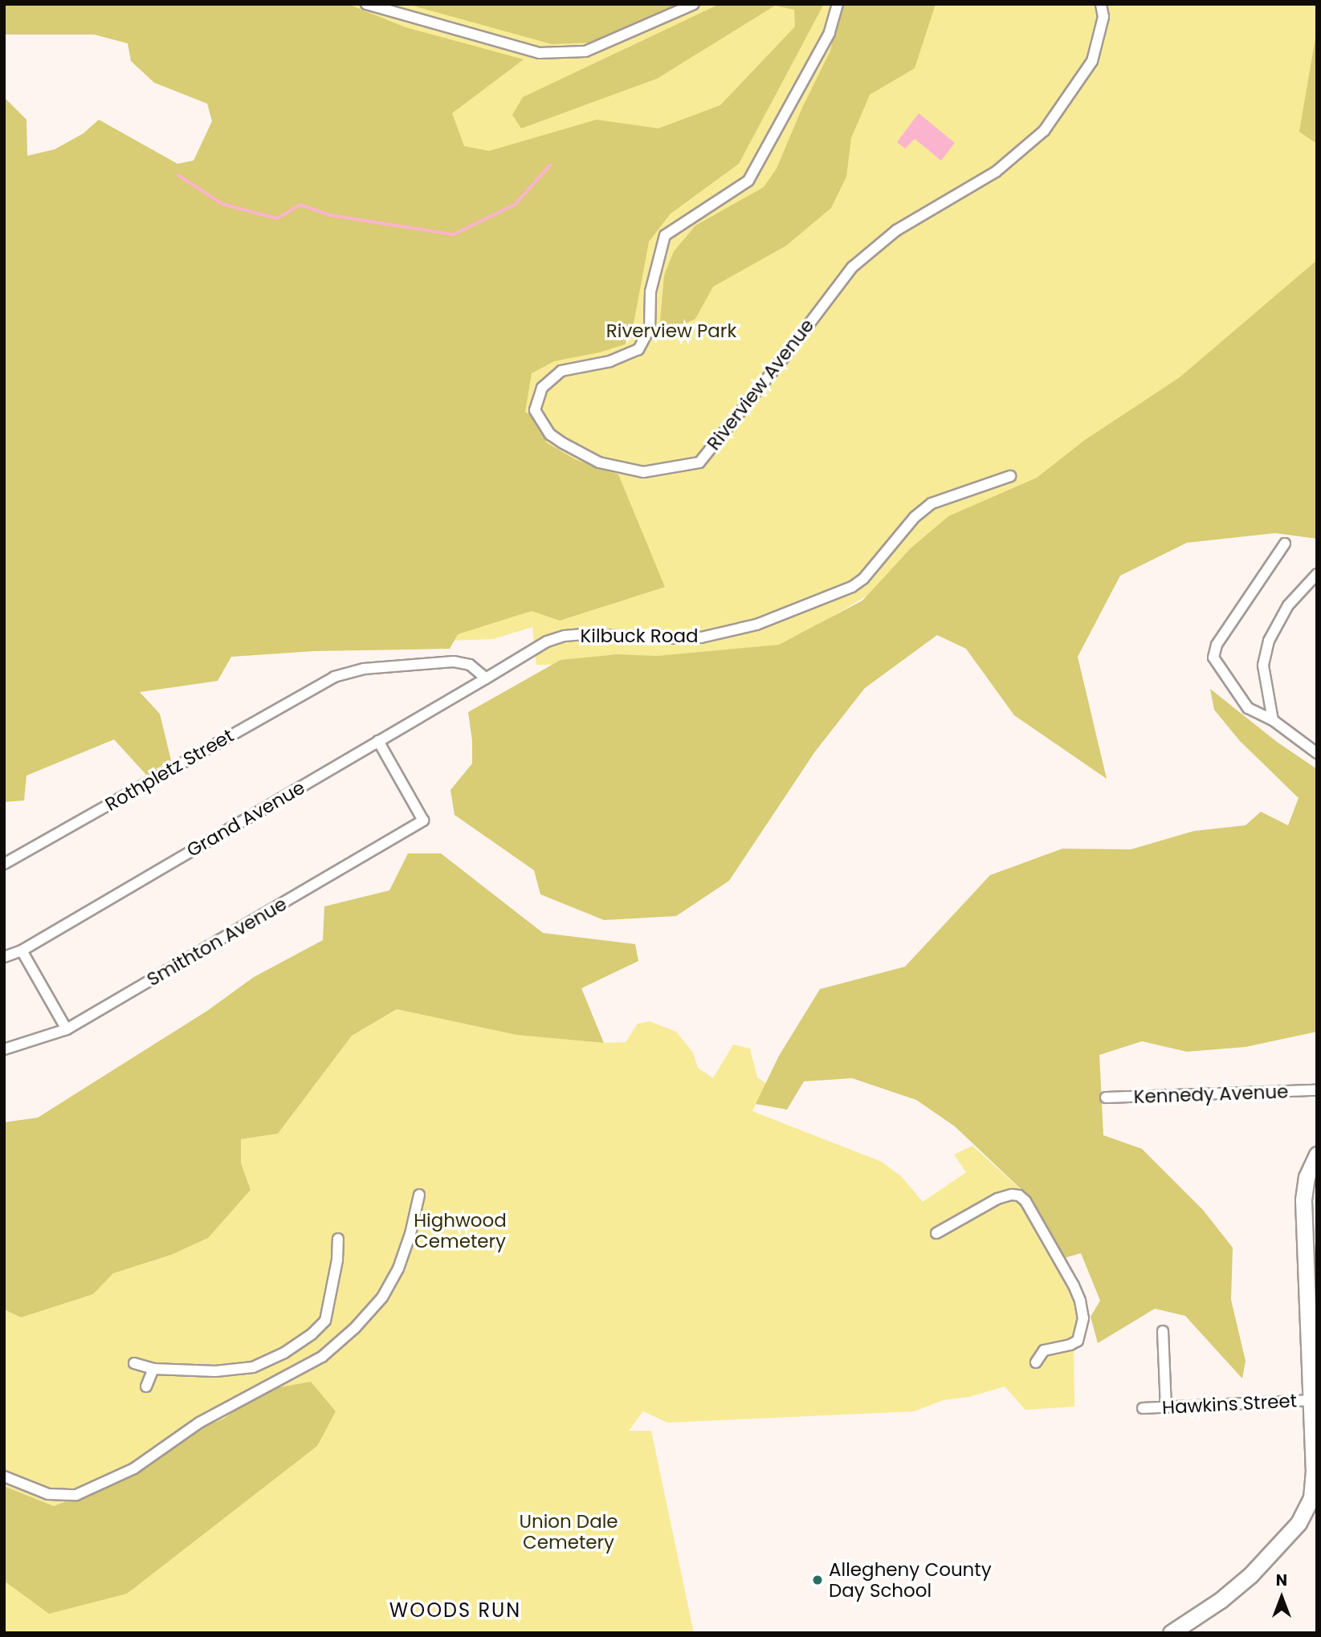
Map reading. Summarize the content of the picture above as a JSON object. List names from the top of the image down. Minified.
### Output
{"streets":{"street":["Riverview Avenue","Kilbuck Road","Rothpletz Street","Grand Avenue","Smithton Avenue","Kennedy Avenue","Hawkins Street"]},"crossings":[["Kilbuck Road","Rothpletz Street"],["Kilbuck Road","Grand Avenue"],["Rothpletz Street","Grand Avenue"],["Grand Avenue","Smithton Avenue"]],"districts":["WOODS RUN"],"parks":["Riverview Park","Highwood Cemetery","Union Dale Cemetery"],"places":["Allegheny County Day School"],"north":"top"}
